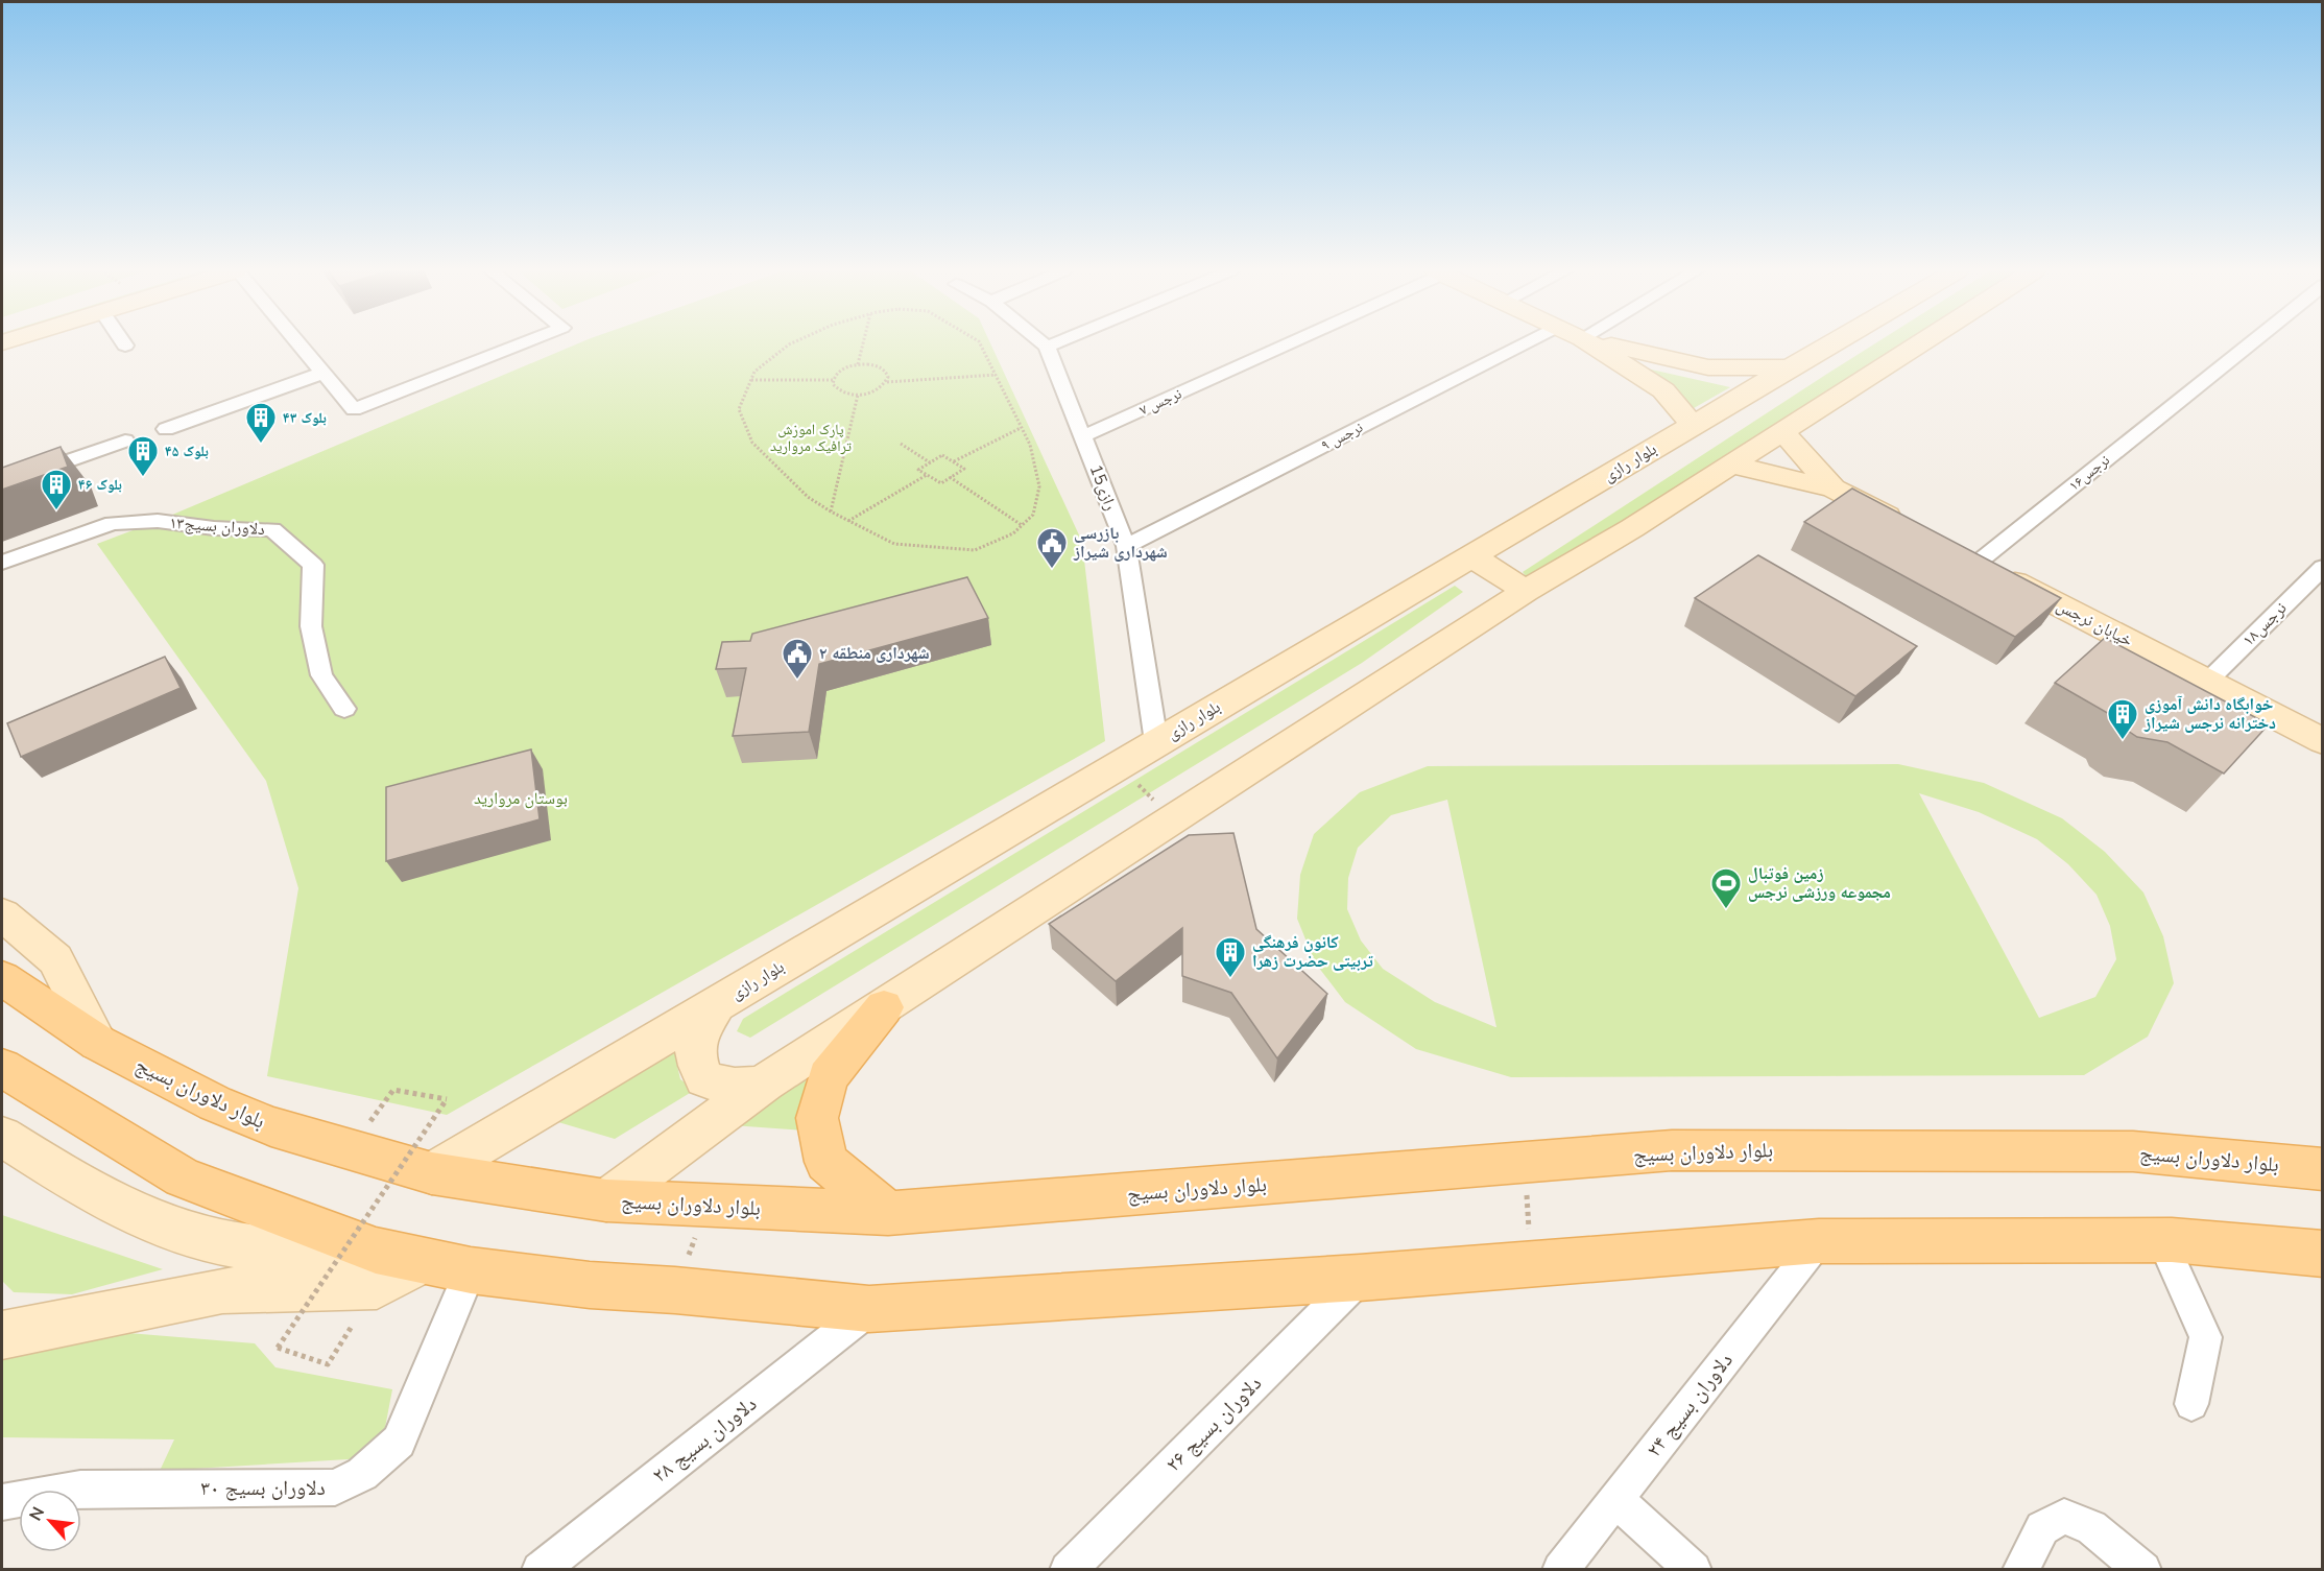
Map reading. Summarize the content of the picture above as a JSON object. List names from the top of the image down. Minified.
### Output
{"streets":{"main road":["بلوار رازی","خیابان نرجس","بلوار دلاوران بسیج"],"street":["نرجس ۷","نرجس ۹","نرجس۱۶","15رازی","دلاوران بسیج۱۳","نرجس۱۸","دلاوران بسیج ۲۴","دلاوران بسیج ۲۶","دلاوران بسیج ۲۸","دلاوران بسیج ۳۰"]},"crossings":[["نرجس ۷","15رازی"],["نرجس ۹","15رازی"],["بلوار رازی","15رازی"],["بلوار رازی","بلوار دلاوران بسیج"],["نرجس۱۶","خیابان نرجس"],["خیابان نرجس","نرجس۱۸"]],"parks":["پارک اموزش ترافیک مروارید","بوستان مروارید"],"places":{"building":["بلوک ۴۳","بلوک ۴۵","بلوک ۴۶","خوابگاه دانش آموزی دخترانه نرجس شیراز","کانون فرهنگی تربیتی حضرت زهرا"],"public building":["بازرسی شهرداری شیراز","شهرداری منطقه ۲"],"sports":["زمین فوتبال مجموعه ورزشی نرجس"]},"north":"top left"}
